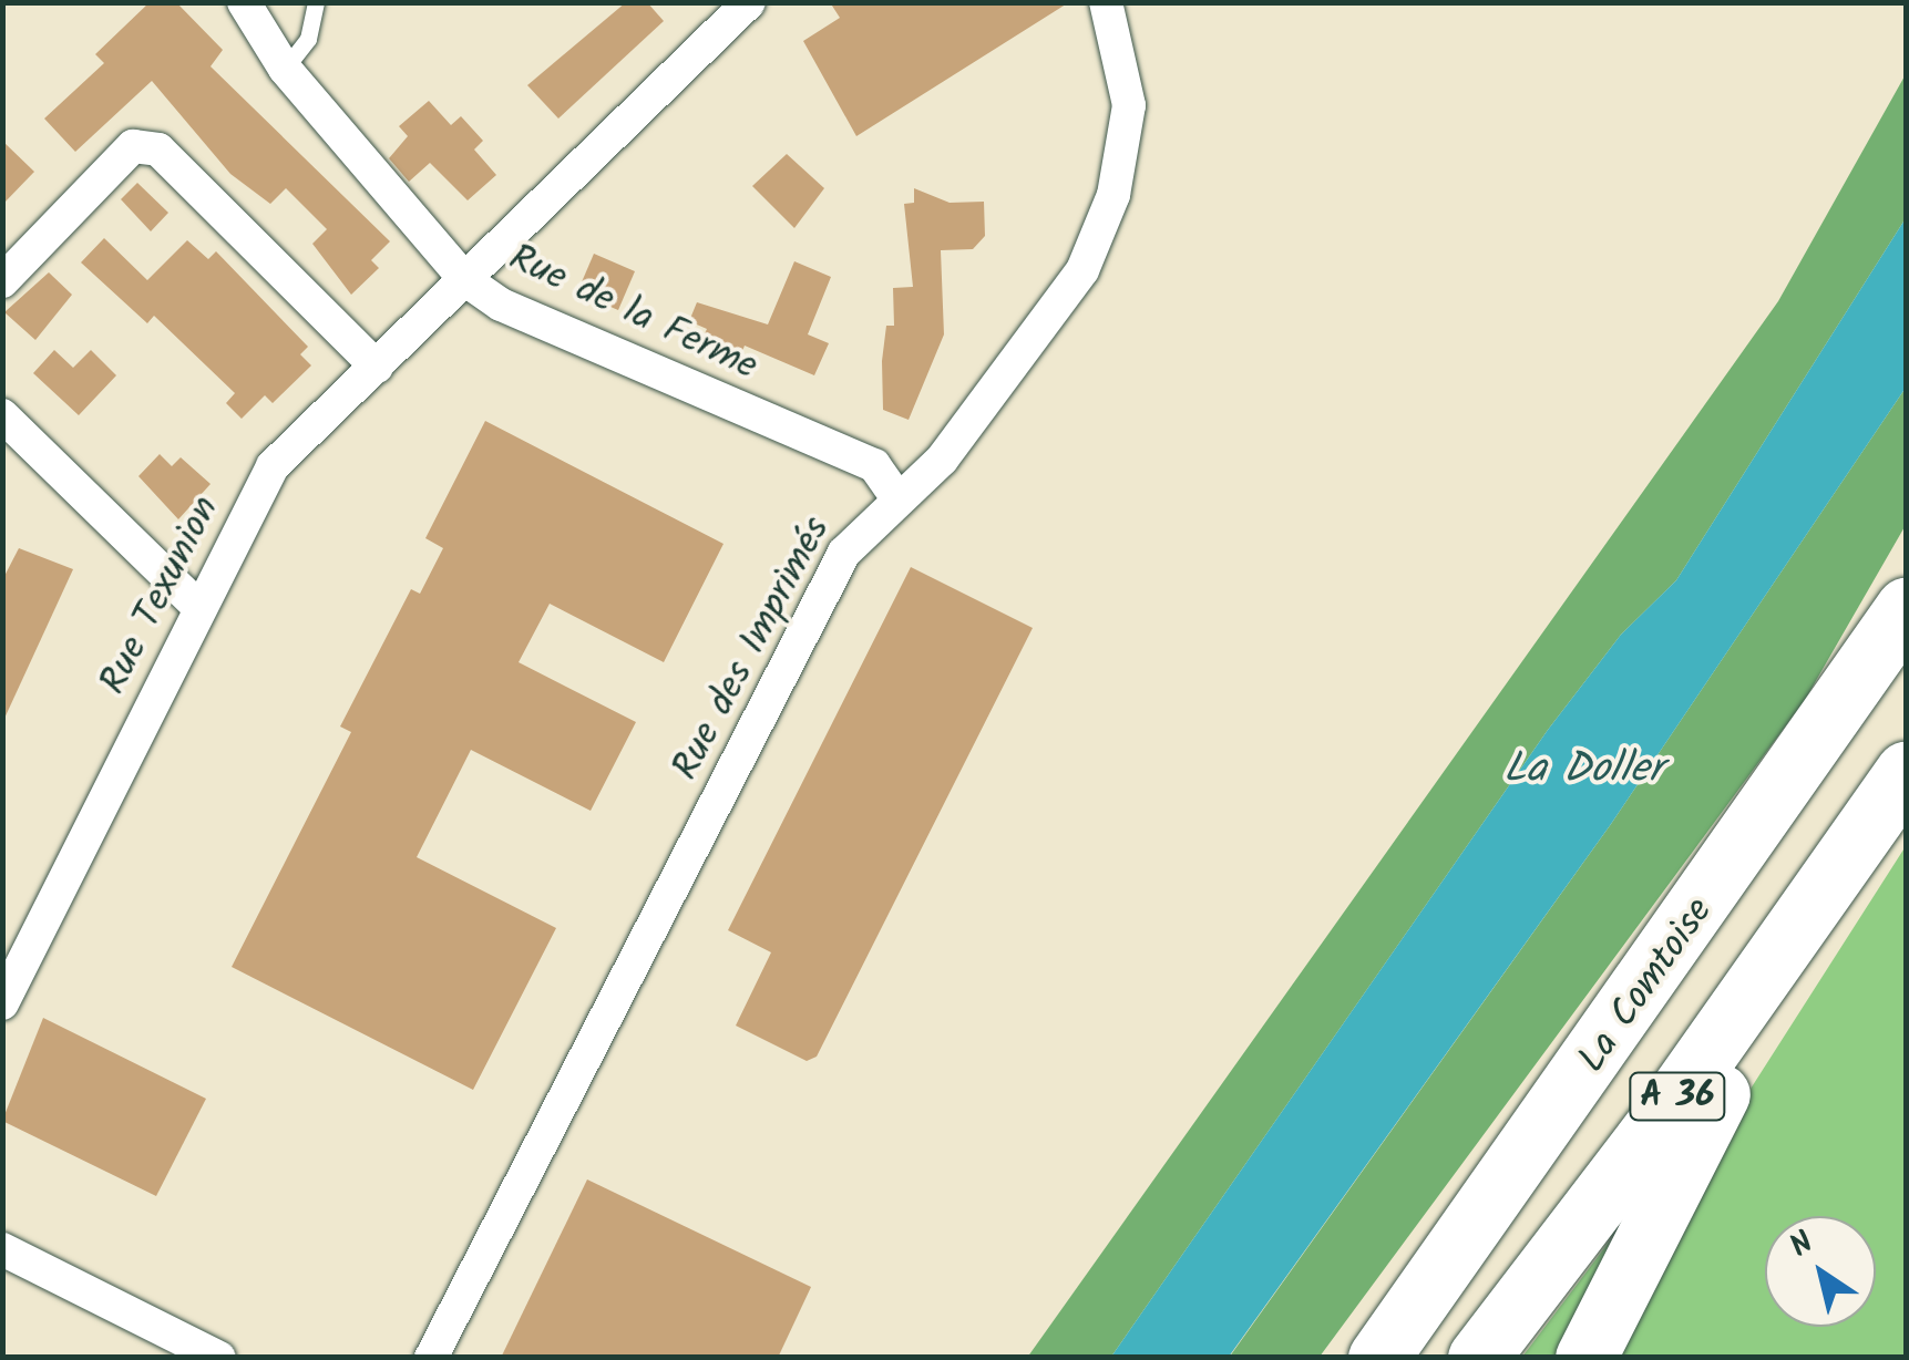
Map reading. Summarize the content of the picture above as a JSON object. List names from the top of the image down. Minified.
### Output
{"streets":{"highway":["La Comtoise","A 36"],"street":["Rue de la Ferme","Rue Texunion","Rue des Imprimés"]},"crossings":[["Rue de la Ferme","Rue Texunion"],["Rue de la Ferme","Rue des Imprimés"]],"water":["La Doller"],"north":"top left"}
